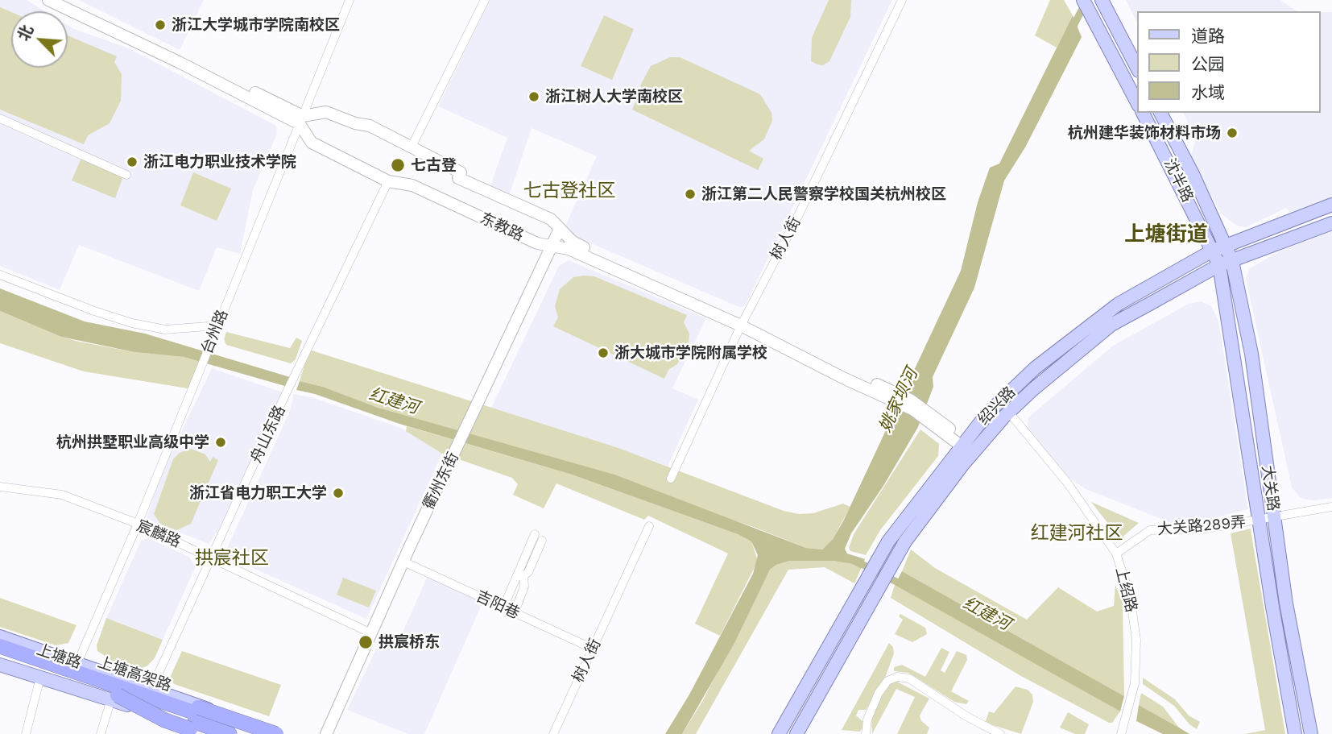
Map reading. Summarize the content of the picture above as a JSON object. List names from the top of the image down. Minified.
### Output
{"streets":{"highway":["上塘高架路"],"main road":["沈半路","绍兴路","大关路","上塘路"],"street":["东教路","树人街","台州路","舟山东路","衢州东街","大关路289弄","宸麟路","上绍路","吉阳巷"]},"crossings":[["沈半路","绍兴路"],["沈半路","大关路"],["东教路","树人街"],["东教路","台州路"],["东教路","绍兴路"],["东教路","舟山东路"],["东教路","衢州东街"],["树人街","吉阳巷"],["台州路","宸麟路"],["台州路","上塘路"],["绍兴路","大关路"],["绍兴路","上绍路"],["舟山东路","宸麟路"],["舟山东路","上塘路"],["衢州东街","宸麟路"],["衢州东街","吉阳巷"],["大关路","大关路289弄"],["大关路289弄","上绍路"],["上塘路","上塘高架路"]],"districts":["七古登社区","上塘街道","红建河社区","拱宸社区"],"water":["姚家坝河","红建河"],"places":["浙江大学城市学院南校区","浙江树人大学南校区","杭州建华装饰材料市场","浙江电力职业技术学院","七古登","浙江第二人民警察学校国关杭州校区","浙大城市学院附属学校","杭州拱墅职业高级中学","浙江省电力职工大学","拱宸桥东"],"legend":["道路","公园","水域"],"north":"top left"}
